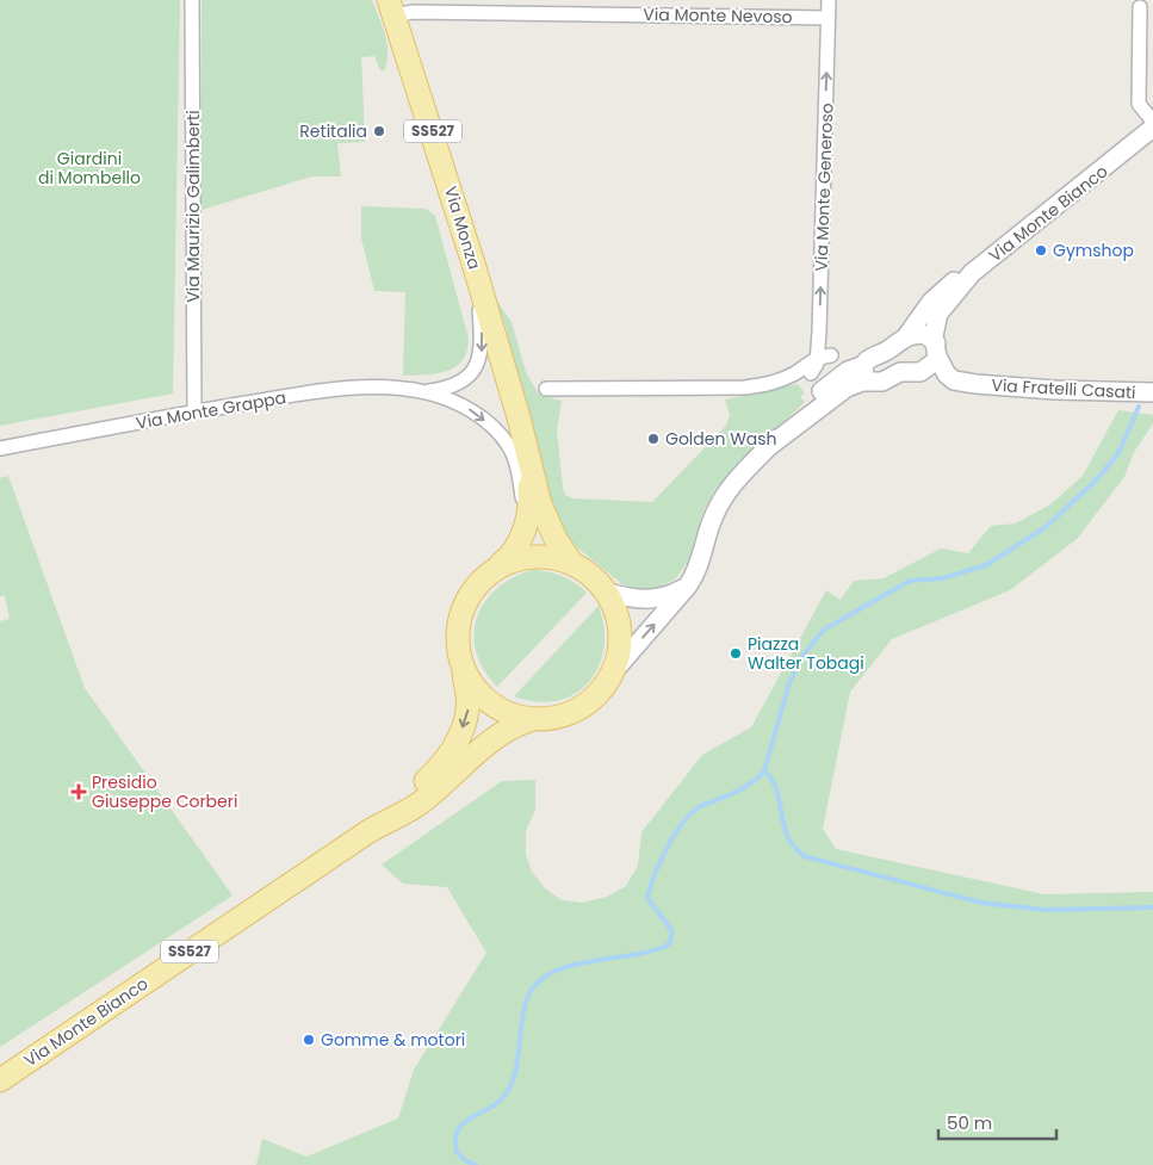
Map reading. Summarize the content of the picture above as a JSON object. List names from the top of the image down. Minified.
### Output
{"streets":{"main road":["SS527","Via Monte Bianco","Via Monza"],"street":["Via Monte Nevoso","Via Monte Generoso","Via Maurizio Galimberti","Via Fratelli Casati","Via Monte Grappa"]},"crossings":[["Via Monte Nevoso","Via Monte Generoso"],["Via Monte Nevoso","Via Monza"],["SS527","Via Monte Bianco"],["SS527","Via Monza"],["Via Maurizio Galimberti","Via Monte Grappa"],["Via Monte Bianco","Via Monza"],["Via Monte Bianco","Via Fratelli Casati"],["Via Monza","Via Monte Grappa"]],"one_way":["Via Monte Generoso"],"parks":["Giardini di Mombello"],"places":{"other":["Retitalia","Gymshop","Golden Wash","Piazza Walter Tobagi","Gomme & motori"],"health":["Presidio Giuseppe Corberi"]},"scale_bar":"50 m"}
